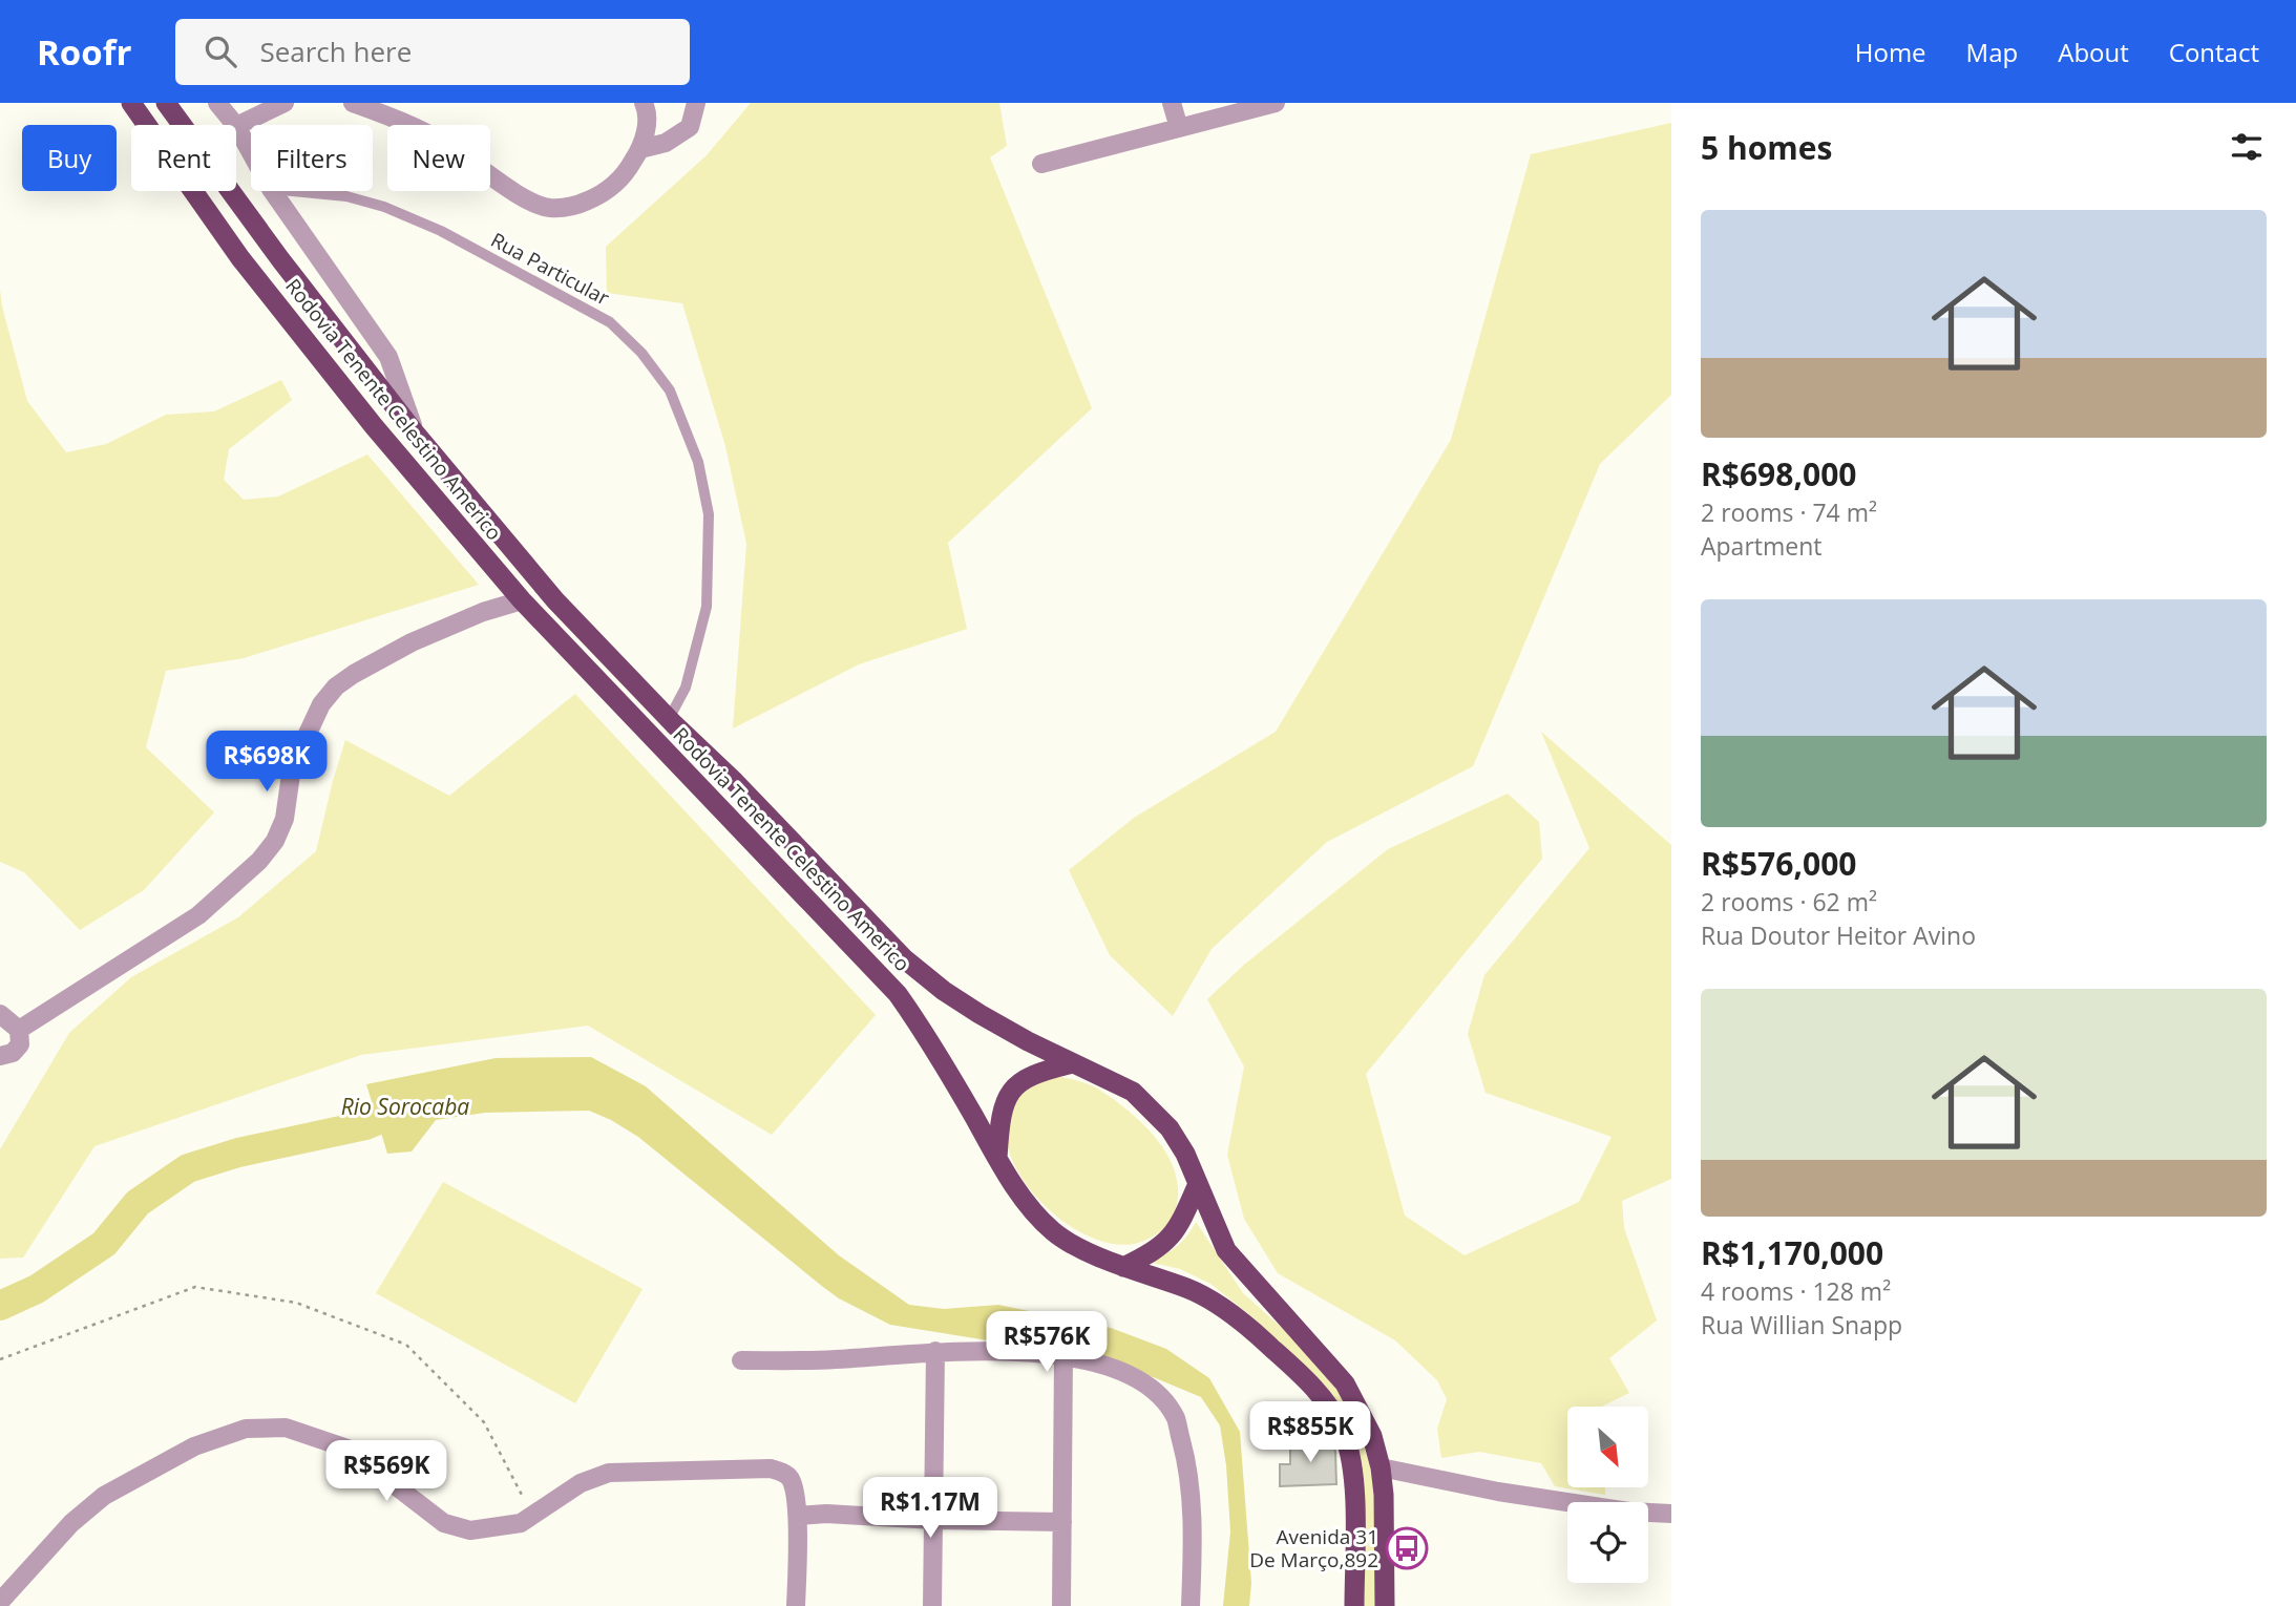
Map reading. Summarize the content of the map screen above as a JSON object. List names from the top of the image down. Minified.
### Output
{"streets":{"highway":["Rodovia Tenente Celestino Americo"],"lane":["Rua Particular"]},"crossings":[["Rua Particular","Rodovia Tenente Celestino Americo"]],"water":["Rio Sorocaba"],"places":{"bus stop":["Avenida 31 De Março,892"]},"north":"bottom right","page":{"header":"Roofr","search":"Search here","nav":["Home","Map","About","Contact"],"heading":"5 homes","chip":["Buy","Rent","Filters","New"],"list":[{"name":"R$698,000","note":"2 rooms · 74 m² · Apartment"},{"name":"R$576,000","note":"2 rooms · 62 m² · Rua Doutor Heitor Avino"},{"name":"R$1,170,000","note":"4 rooms · 128 m² · Rua Willian Snapp"}],"price":["R$698K","R$576K","R$855K","R$569K","R$1.17M"]}}
